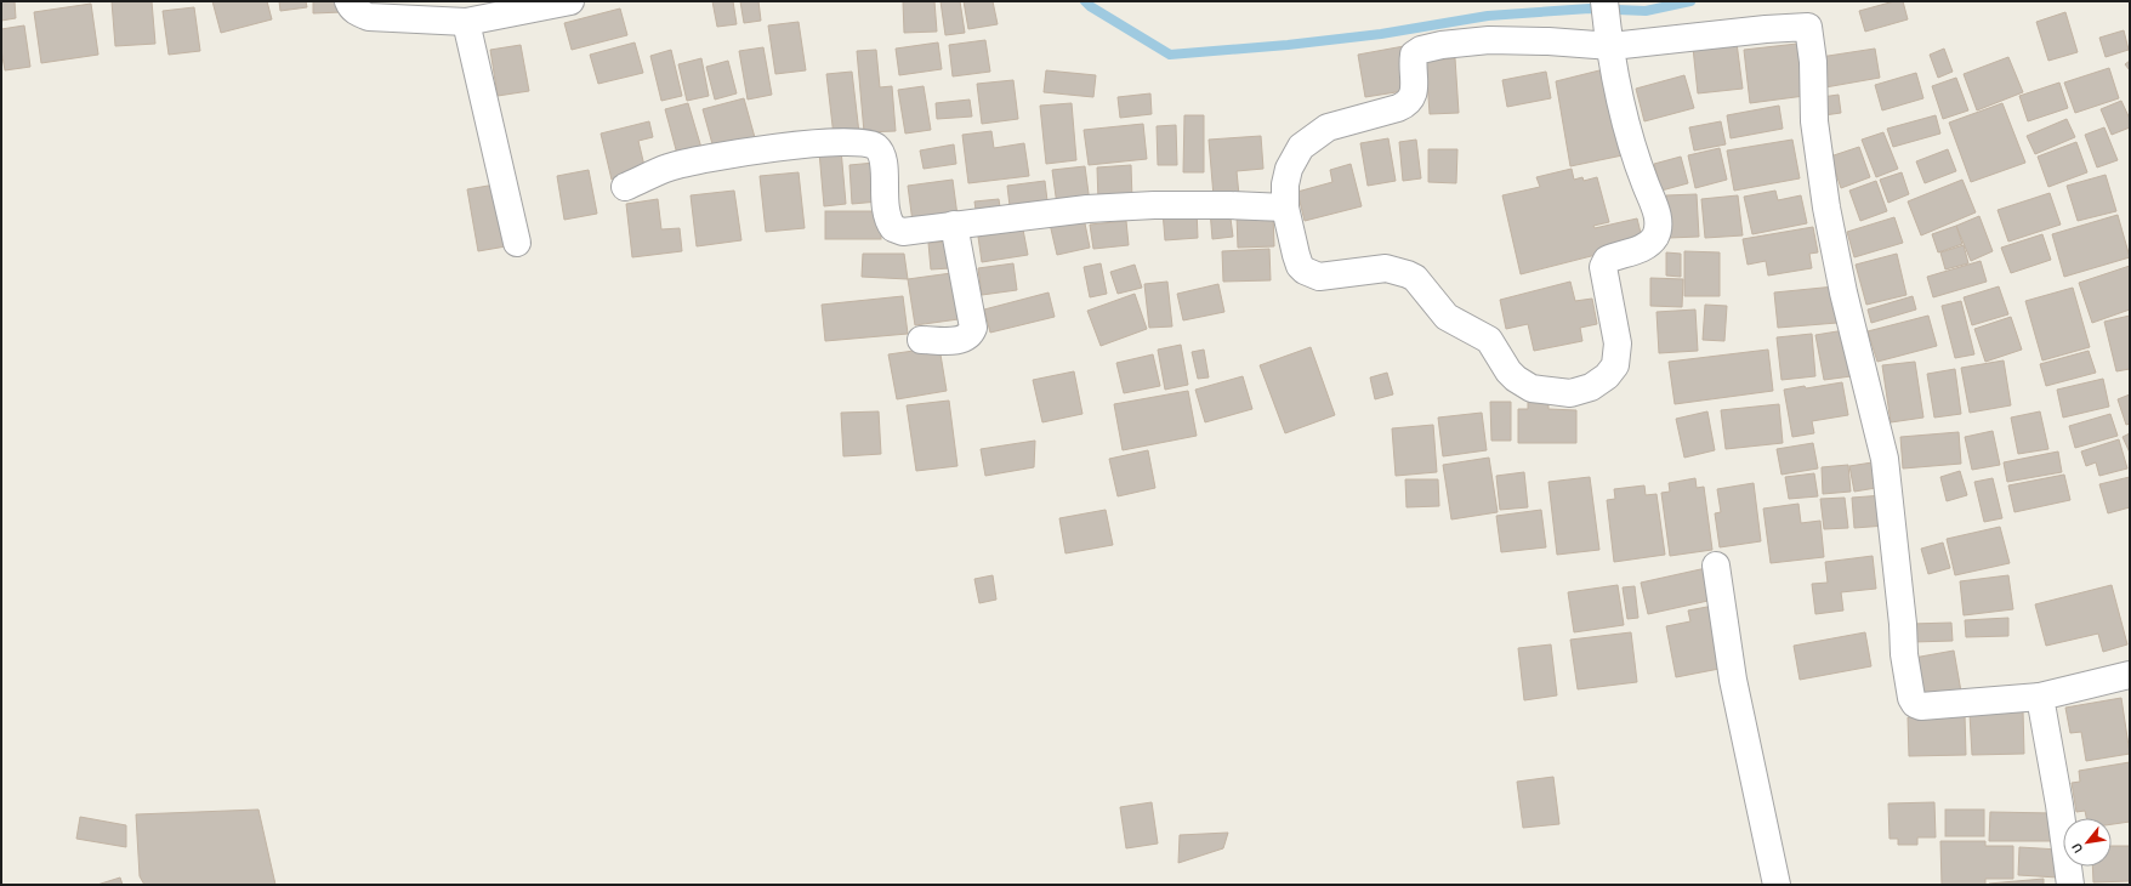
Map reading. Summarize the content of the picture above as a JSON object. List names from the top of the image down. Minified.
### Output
{"north":"bottom left"}
